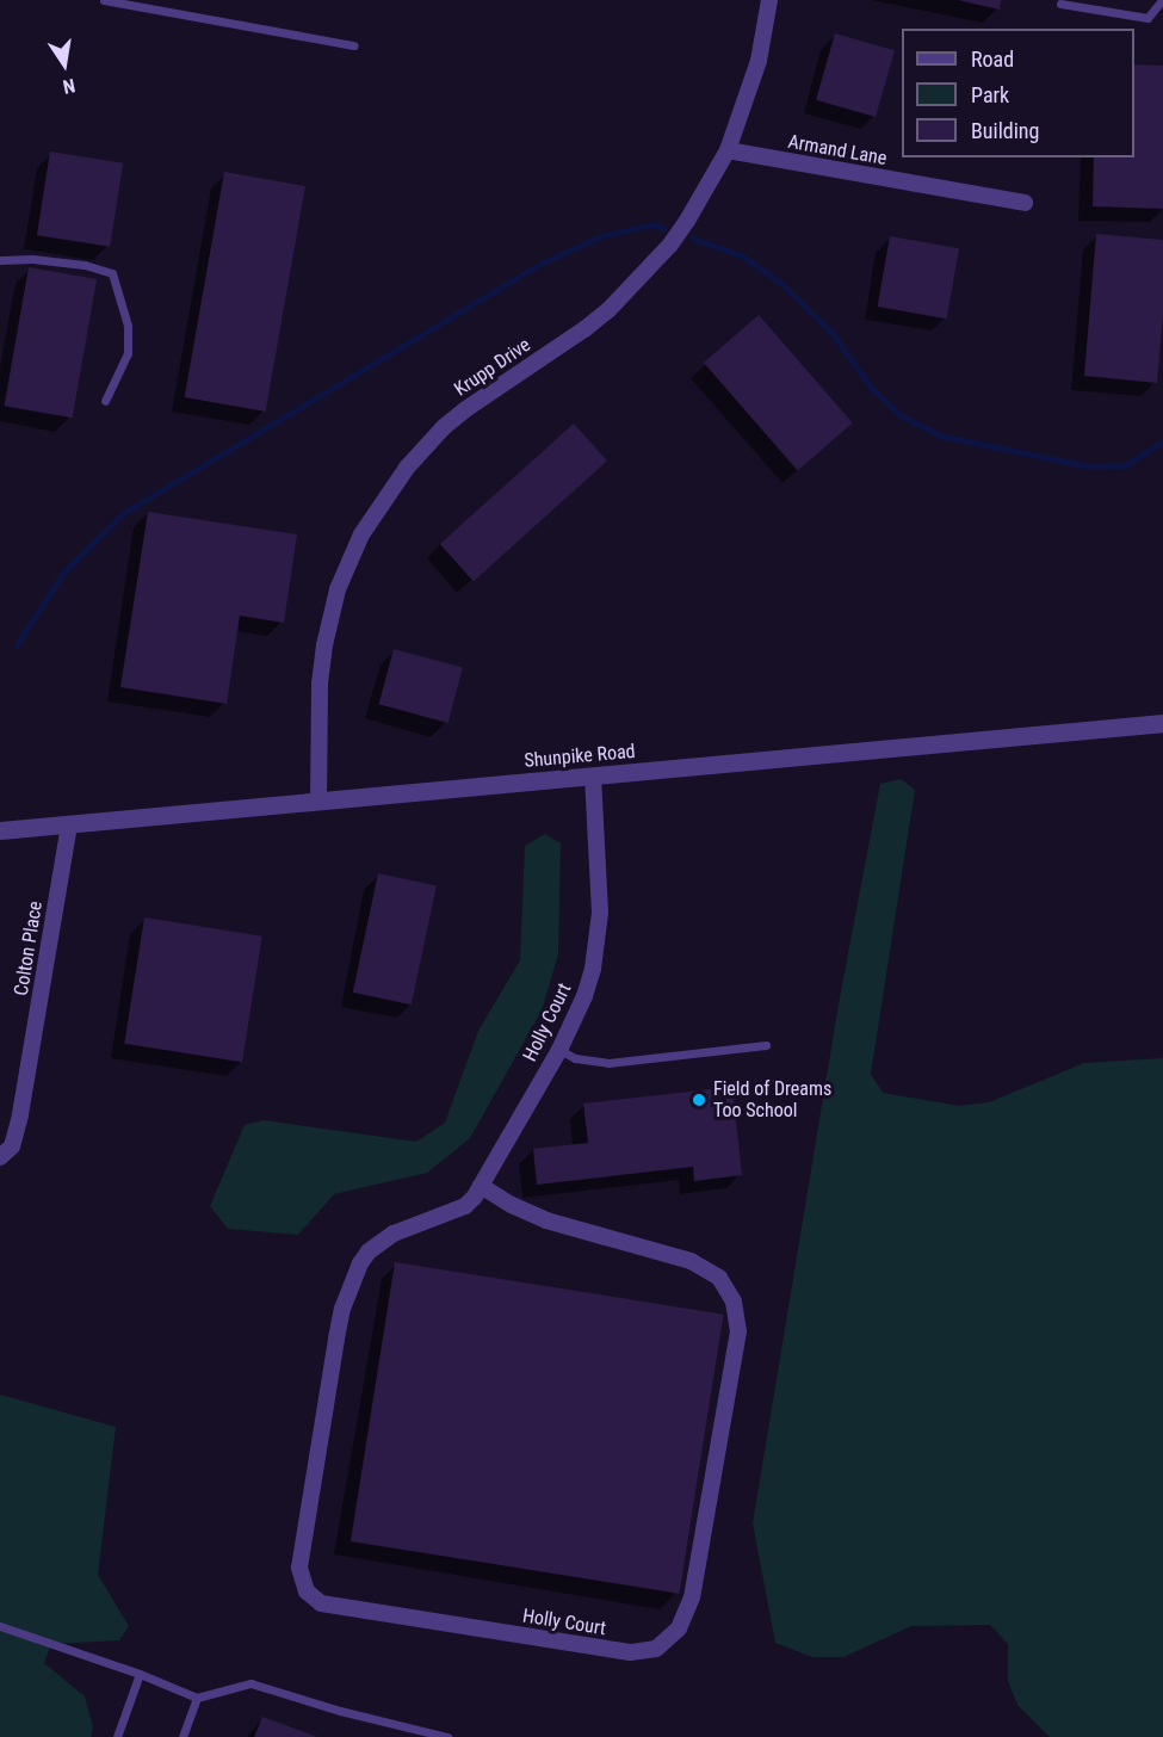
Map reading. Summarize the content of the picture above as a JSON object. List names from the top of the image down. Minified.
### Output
{"streets":{"street":["Armand Lane","Krupp Drive","Shunpike Road","Colton Place","Holly Court"]},"crossings":[["Armand Lane","Krupp Drive"],["Krupp Drive","Shunpike Road"],["Shunpike Road","Colton Place"],["Shunpike Road","Holly Court"]],"places":["Field of Dreams Too School"],"legend":["Road","Park","Building"],"north":"bottom"}
